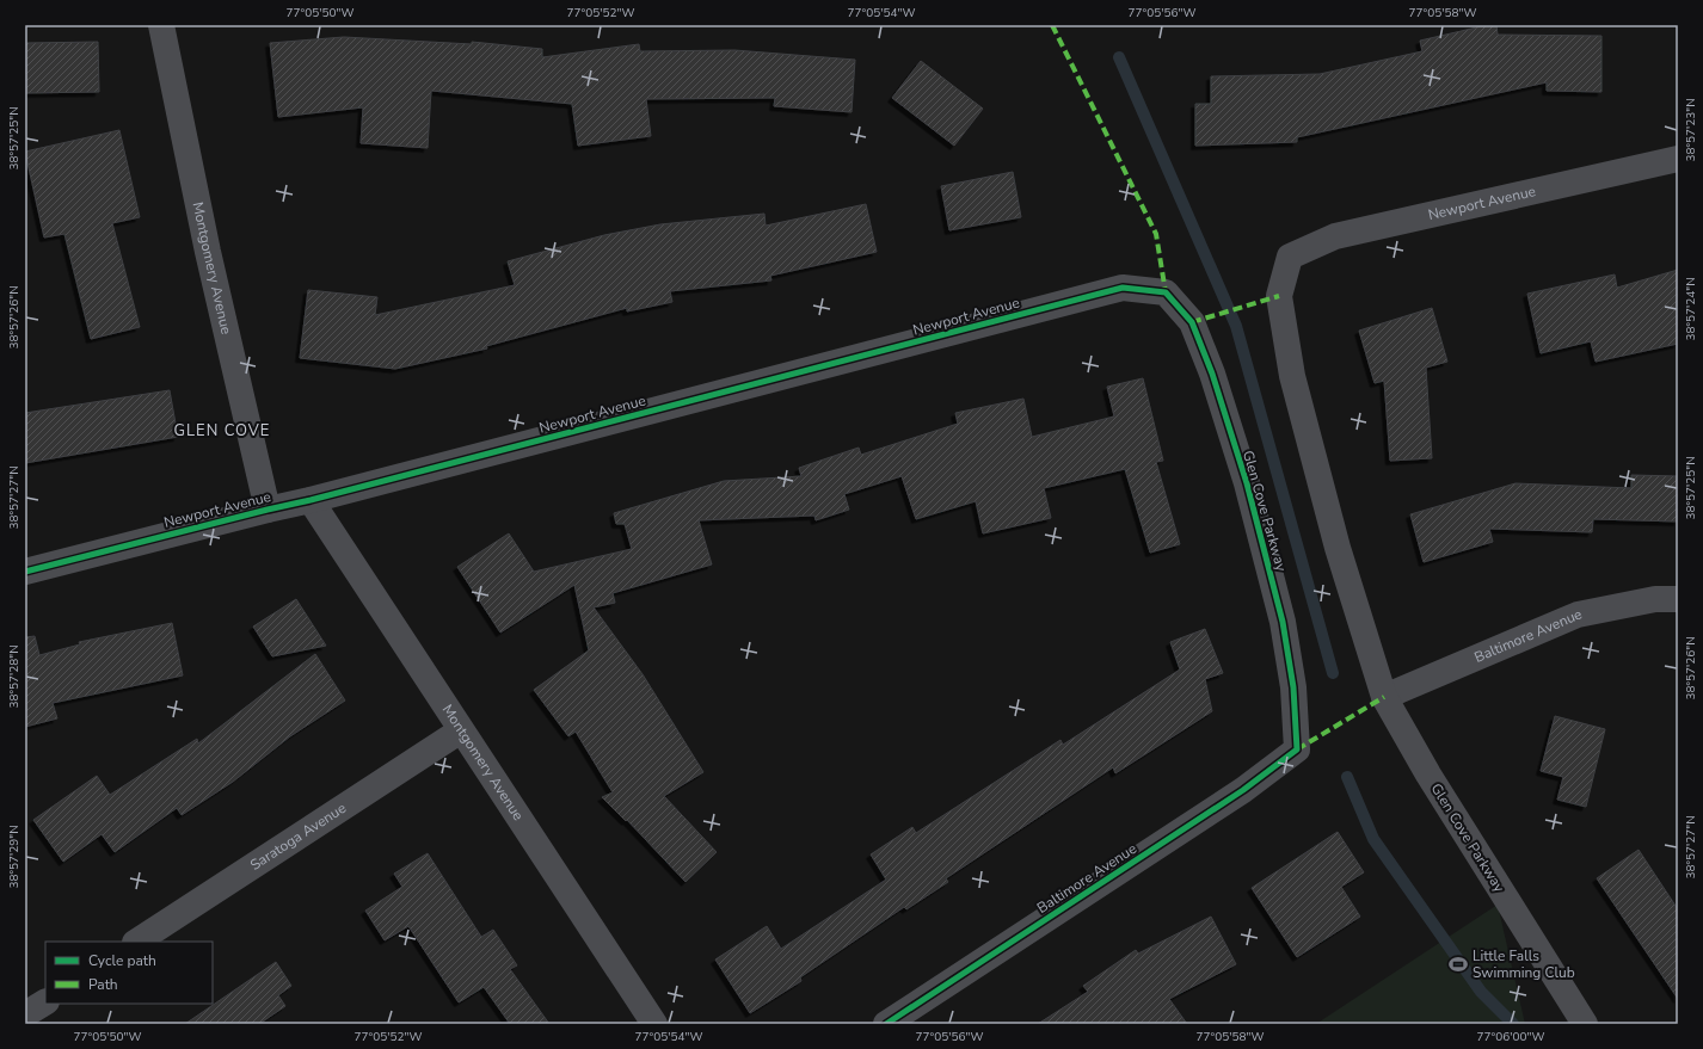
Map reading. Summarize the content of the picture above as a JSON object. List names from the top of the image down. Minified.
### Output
{"streets":{"street":["Newport Avenue","Montgomery Avenue","Glen Cove Parkway","Baltimore Avenue","Saratoga Avenue"]},"crossings":[["Newport Avenue","Montgomery Avenue"],["Newport Avenue","Glen Cove Parkway"],["Montgomery Avenue","Saratoga Avenue"],["Glen Cove Parkway","Baltimore Avenue"]],"districts":["GLEN COVE"],"places":{"sports":["Little Falls Swimming Club"]},"legend":["Cycle path","Path"],"coordinates":["77°05'50\"W","77°05'52\"W","77°05'54\"W","77°05'56\"W","77°05'58\"W","38°57'23\"N","38°57'25\"N","38°57'24\"N","38°57'26\"N","38°57'27\"N","38°57'28\"N","38°57'29\"N","77°06'00\"W"]}
